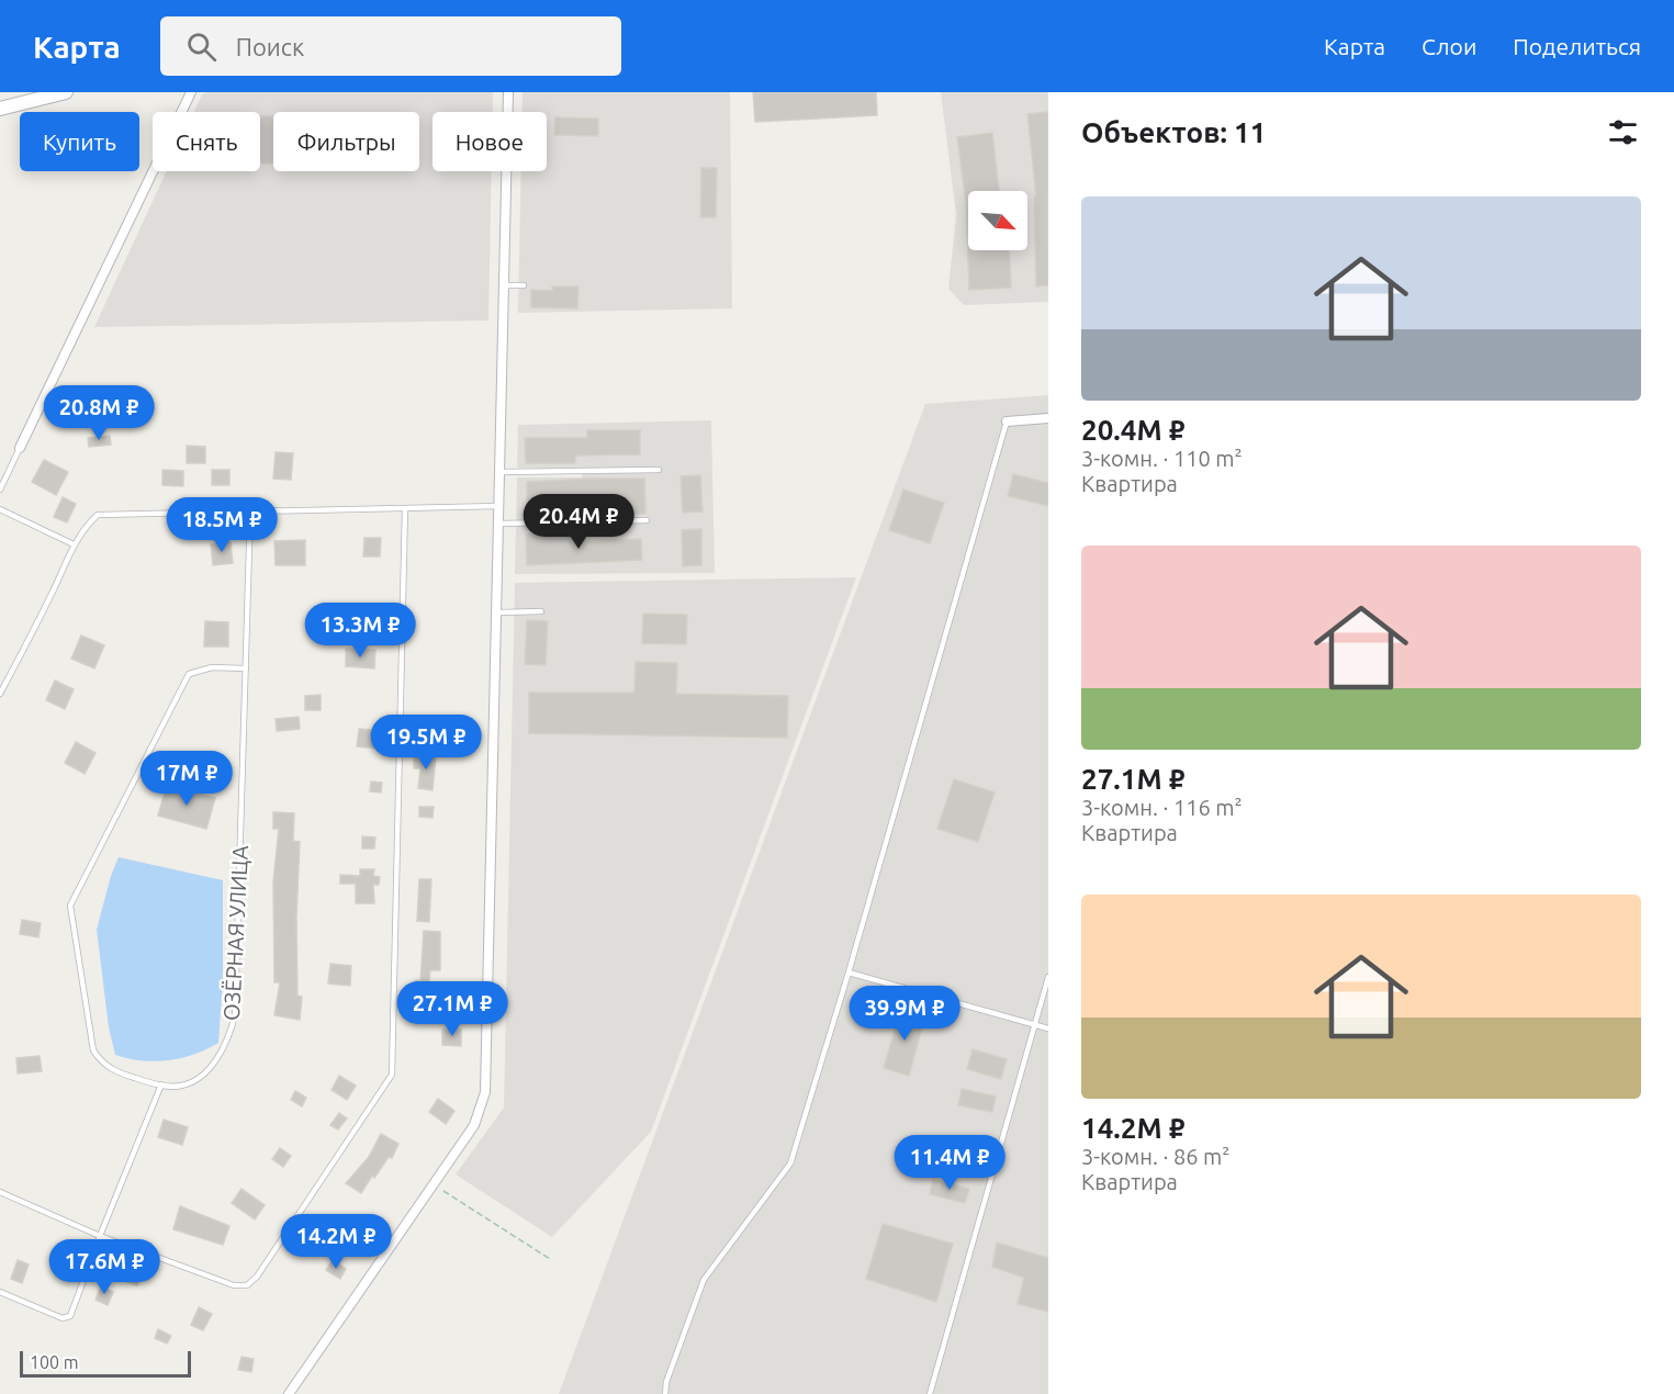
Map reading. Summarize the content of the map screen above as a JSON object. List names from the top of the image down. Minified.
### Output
{"streets":{"lane":["ОЗЁРНАЯ УЛИЦА"]},"scale_bar":"100 m","north":"bottom right","page":{"header":"Карта","search":"Поиск","nav":["Карта","Слои","Поделиться"],"heading":"Объектов: 11","chip":["Купить","Снять","Фильтры","Новое"],"list":[{"name":"20.4M ₽","note":"3-комн. · 110 m² · Квартира"},{"name":"27.1M ₽","note":"3-комн. · 116 m² · Квартира"},{"name":"14.2M ₽","note":"3-комн. · 86 m² · Квартира"}],"price":["20.8M ₽","20.4M ₽","18.5M ₽","13.3M ₽","19.5M ₽","17M ₽","27.1M ₽","39.9M ₽","11.4M ₽","14.2M ₽","17.6M ₽"],"scale":"100 m"}}
